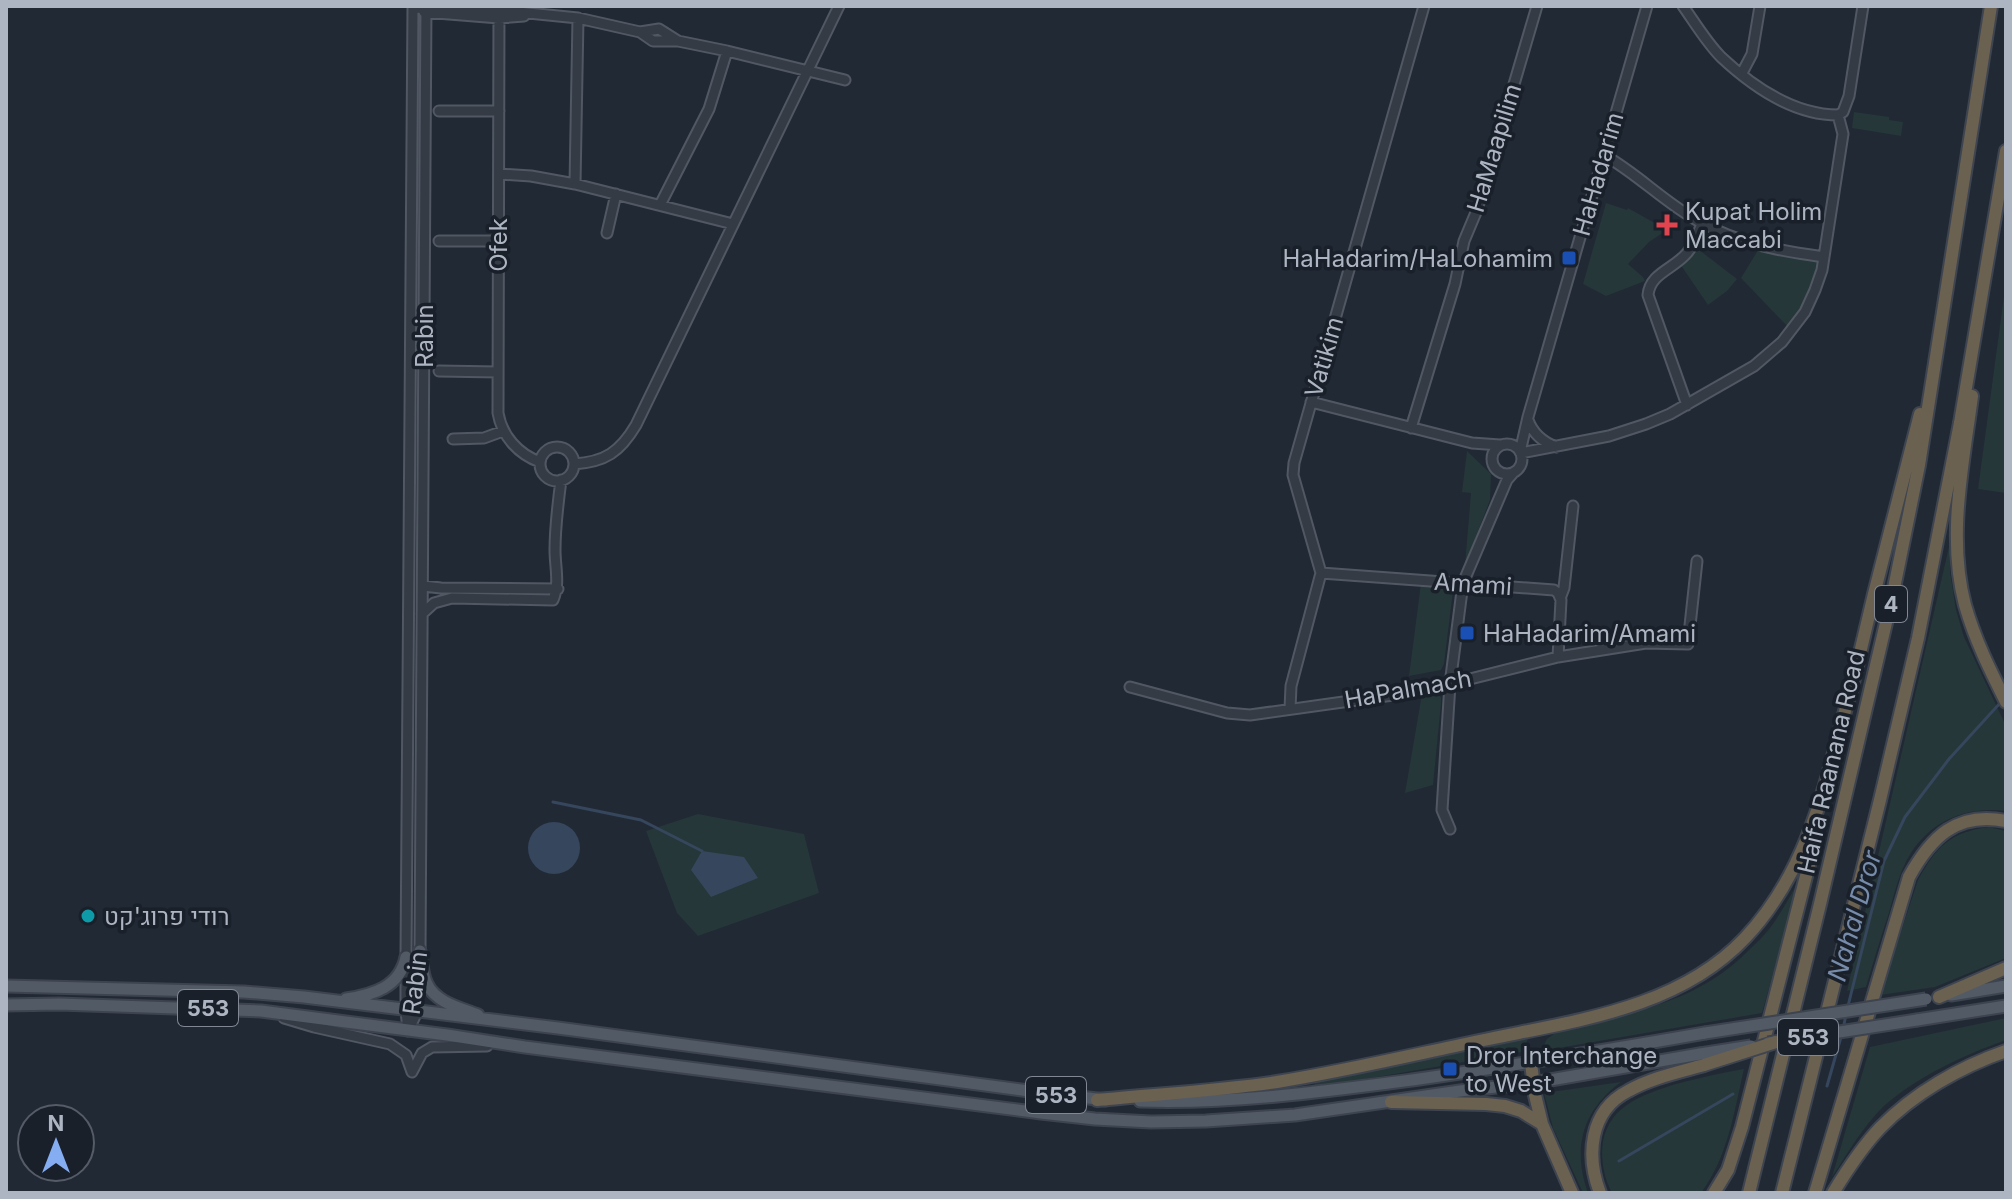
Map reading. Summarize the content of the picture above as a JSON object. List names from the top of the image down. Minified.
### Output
{"streets":{"highway":["4","Haifa Raanana Road"],"main road":["553"],"street":["HaMaapilim","HaHadarim","Ofek","Rabin","Vatikim","Amami","HaPalmach"]},"crossings":[["Rabin","553"],["Vatikim","Amami"],["Vatikim","HaPalmach"]],"water":["Nahal Dror"],"places":{"health":["Kupat Holim Maccabi"],"transit":["HaHadarim/HaLohamim","HaHadarim/Amami","Dror Interchange to West"],"other":["רודי פרוג'קט"]},"north":"top"}
